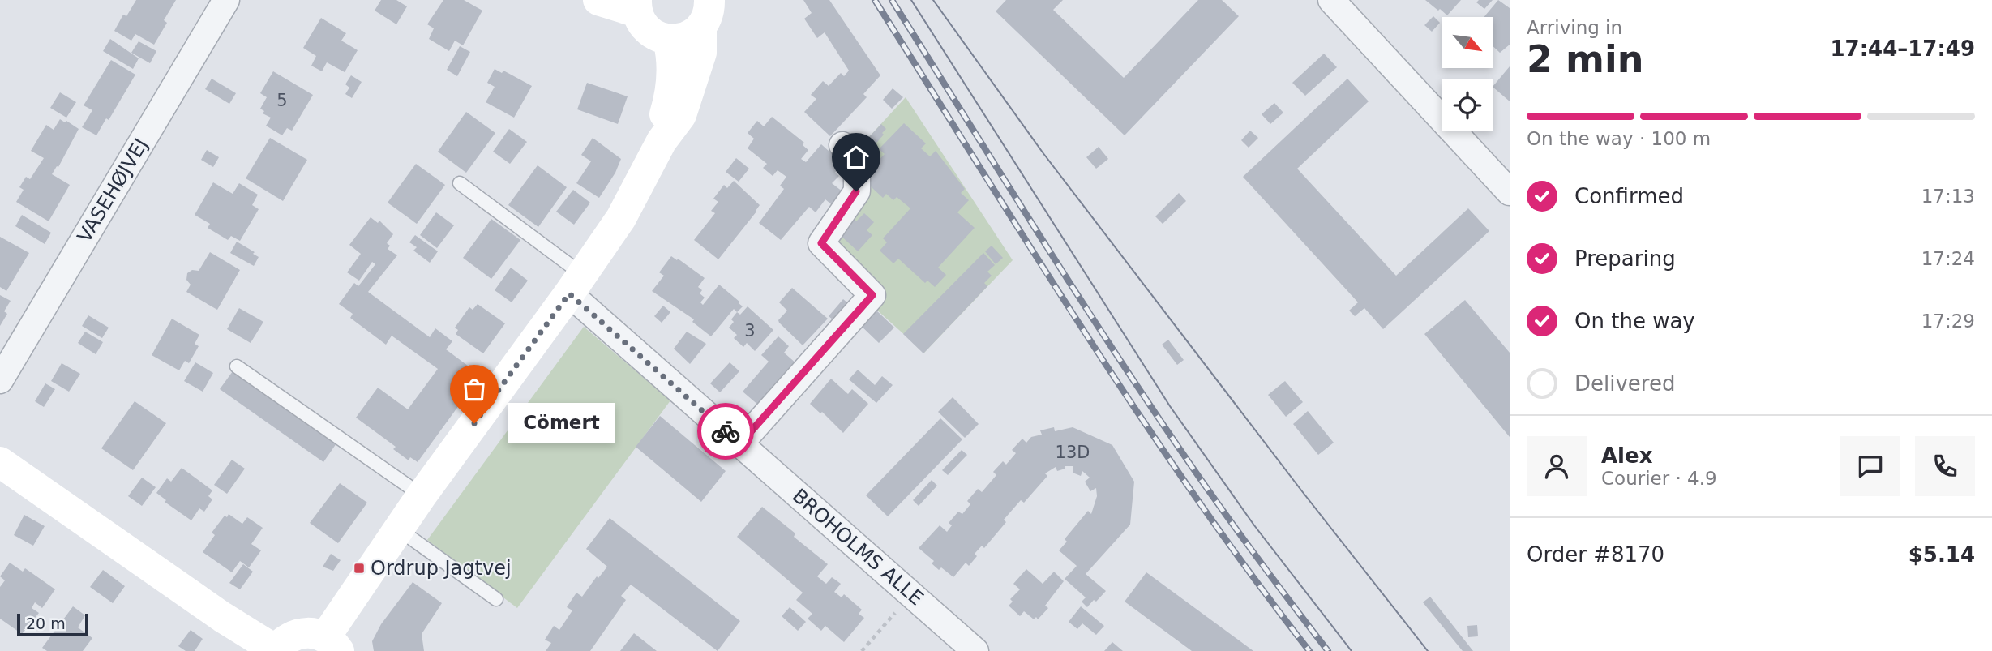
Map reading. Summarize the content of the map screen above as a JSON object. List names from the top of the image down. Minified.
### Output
{"streets":{"street":["VASEHØJVEJ","BROHOLMS ALLE"]},"places":{"other":["Cömert"],"transit":["Ordrup Jagtvej"]},"house_numbers":["5","3","13D"],"scale_bar":"20 m","north":"bottom right","page":{"heading":["2 min","Arriving in","17:44–17:49"],"panel":["Alex","Courier · 4.9","Order #8170","$5.14"],"bar":"On the way · 100 m","list":[["Confirmed","17:13"],["Preparing","17:24"],["On the way","17:29"],"Delivered"],"bubble":"Cömert","scale":"20 m"}}
